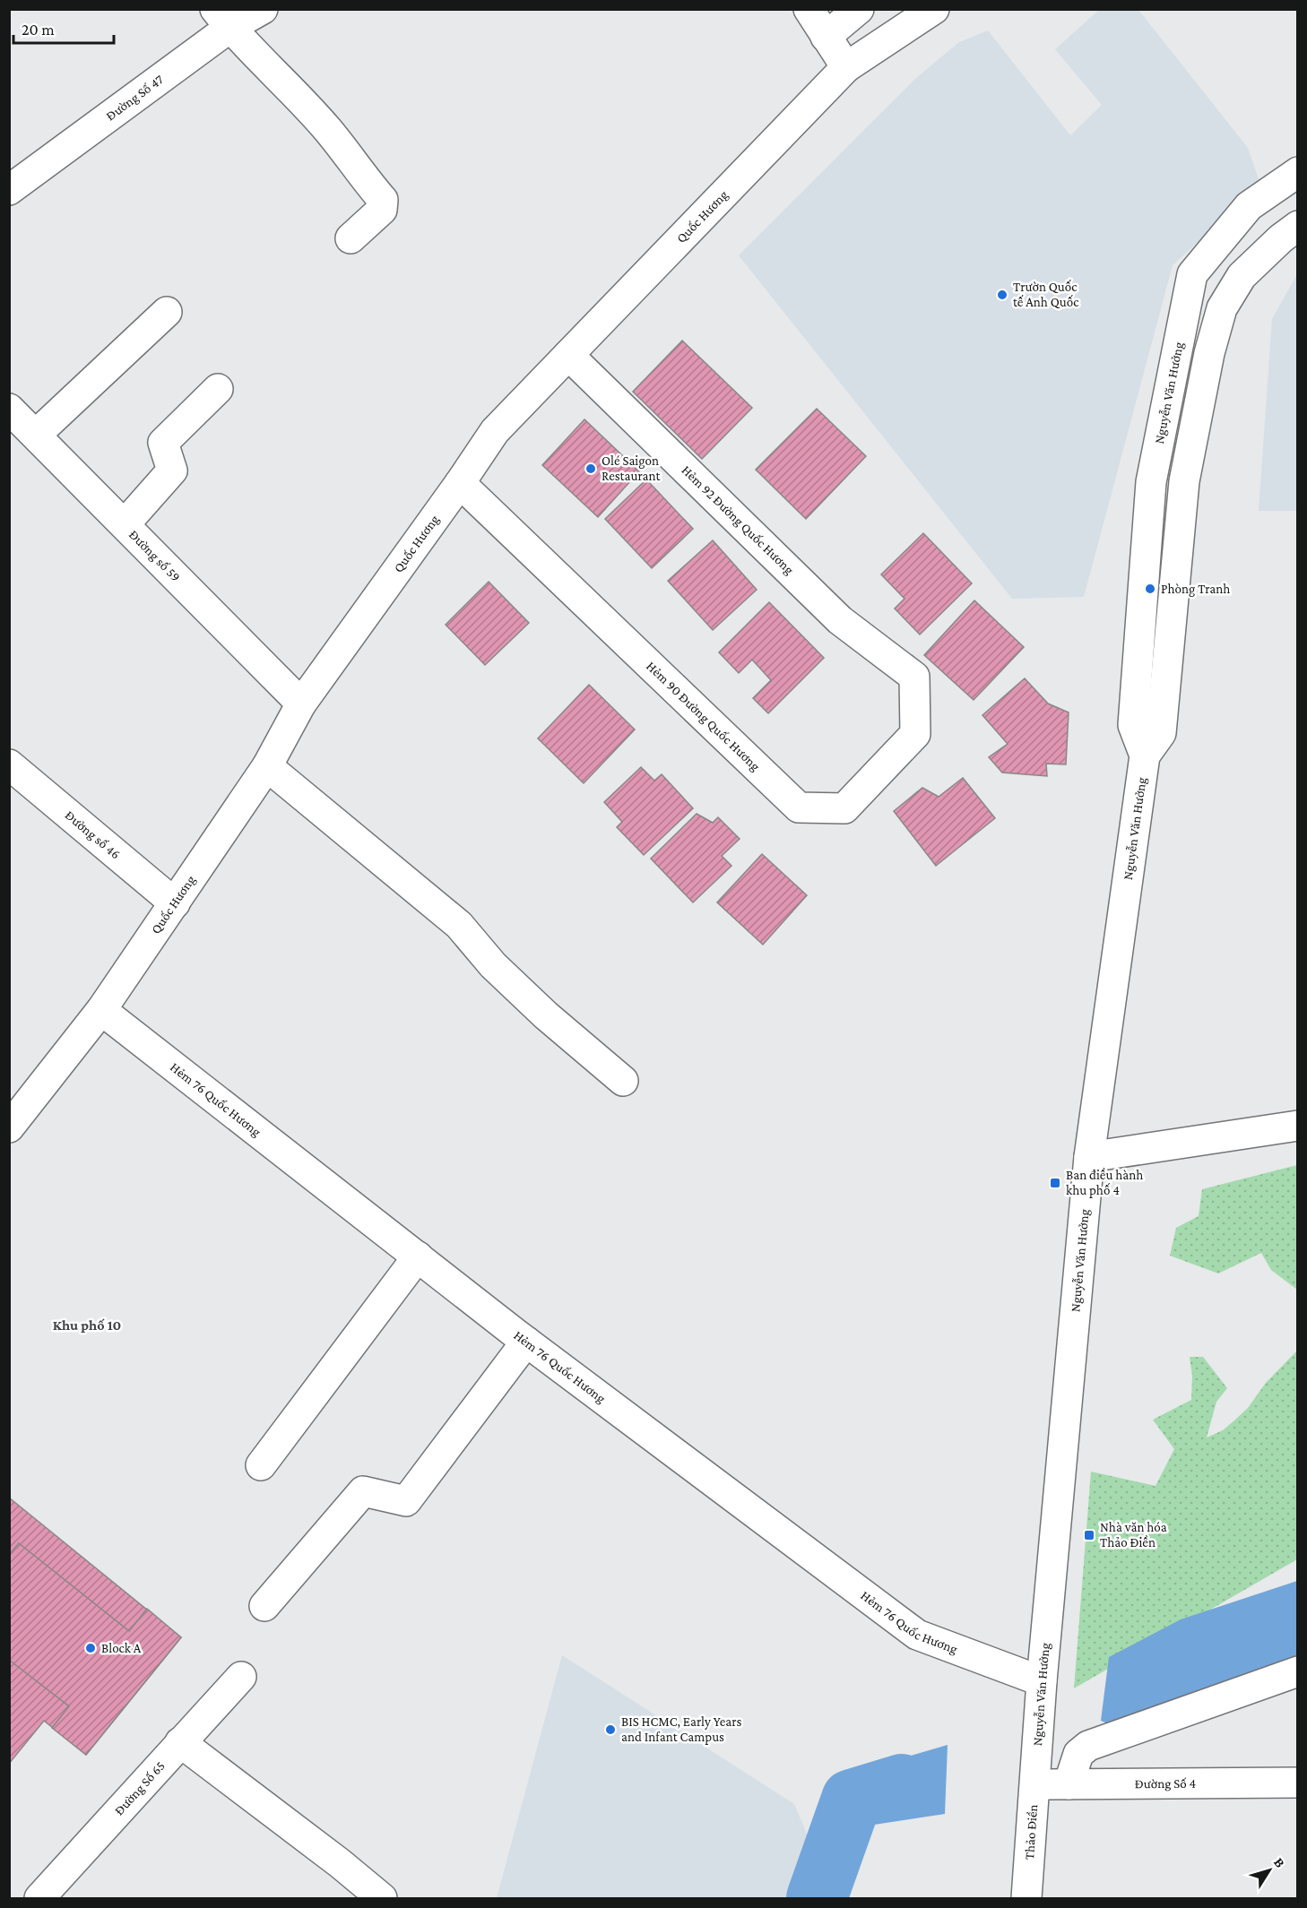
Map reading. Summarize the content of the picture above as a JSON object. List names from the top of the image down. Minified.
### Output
{"streets":{"street":["Đường Số 47","Quốc Hương","Nguyễn Văn Hưởng","Hẻm 92 Đường Quốc Hương","Đường số 59","Hẻm 90 Đường Quốc Hương","Đường số 46","Hẻm 76 Quốc Hương","Đường Số 4","Đường Số 65","Thảo Điền"]},"crossings":[["Quốc Hương","Hẻm 92 Đường Quốc Hương"],["Quốc Hương","Đường số 59"],["Quốc Hương","Hẻm 90 Đường Quốc Hương"],["Quốc Hương","Đường số 46"],["Quốc Hương","Hẻm 76 Quốc Hương"],["Nguyễn Văn Hưởng","Hẻm 76 Quốc Hương"],["Nguyễn Văn Hưởng","Đường Số 4"],["Nguyễn Văn Hưởng","Thảo Điền"],["Hẻm 92 Đường Quốc Hương","Hẻm 90 Đường Quốc Hương"],["Đường Số 4","Thảo Điền"]],"districts":["Khu phố 10"],"places":{"other":["Trườn Quốc tế Anh Quốc","Olé Saigon Restaurant","Phòng Tranh","Block A","BIS HCMC, Early Years and Infant Campus"],"transit":["Ban điều hành khu phố 4","Nhà văn hóa Thảo Điền"]},"scale_bar":"20 m","north":"top right"}
